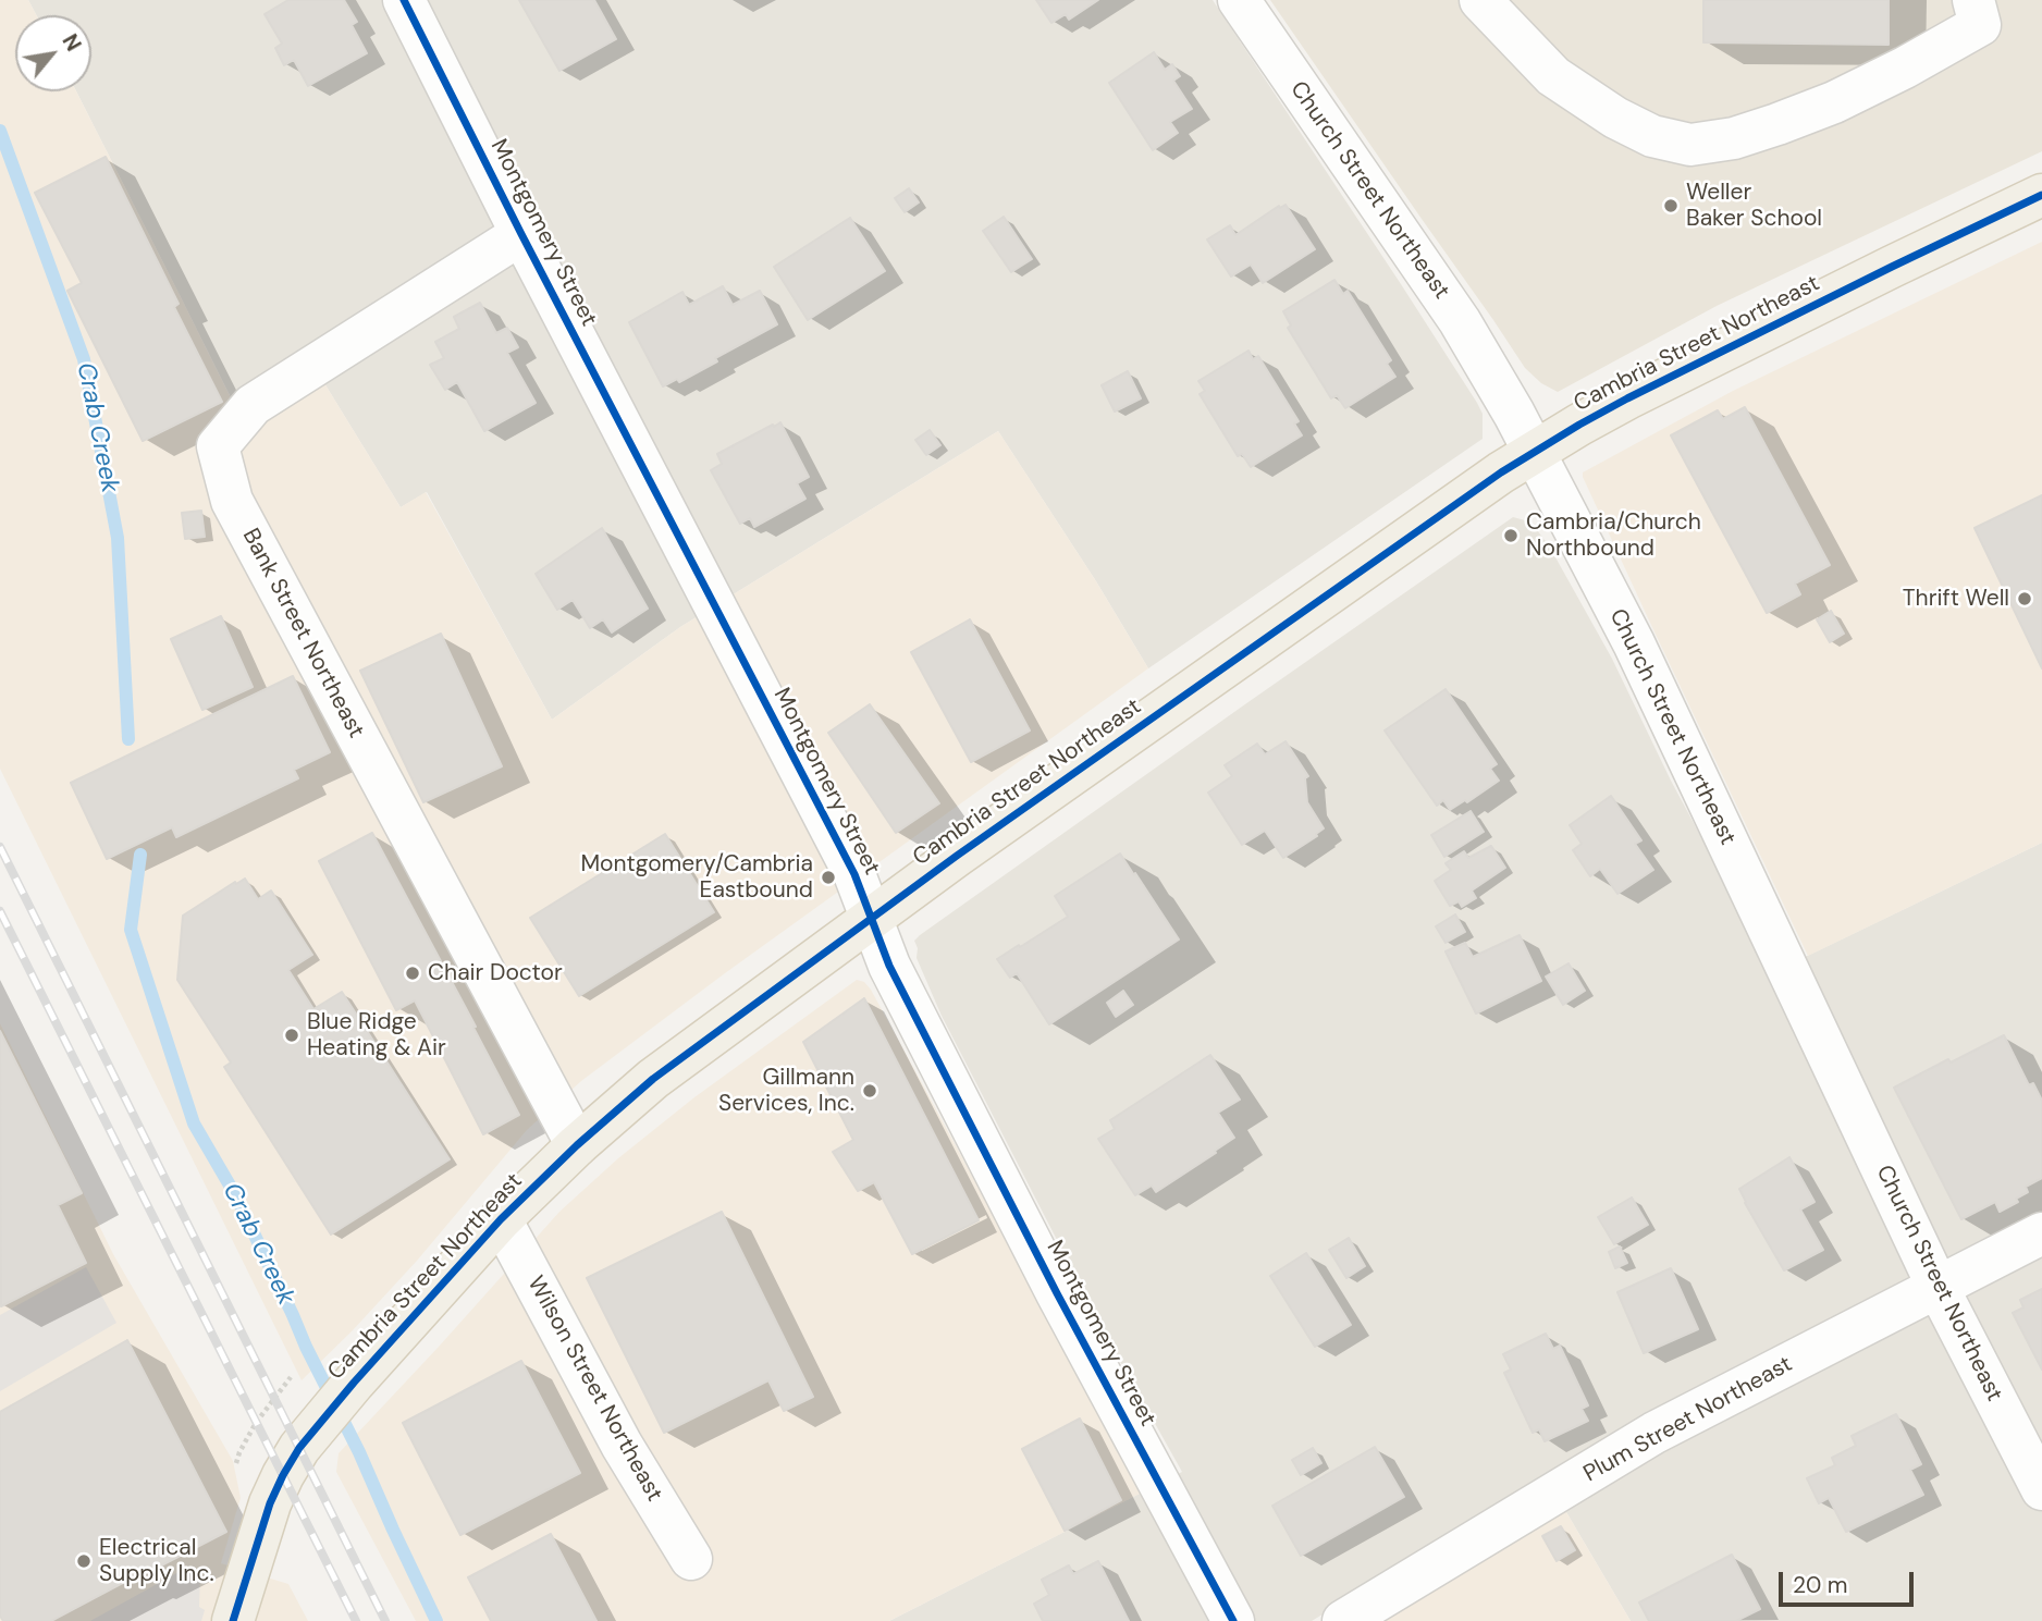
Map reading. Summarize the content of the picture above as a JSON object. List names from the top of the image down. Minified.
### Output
{"streets":{"main road":["Cambria Street Northeast"],"street":["Church Street Northeast","Montgomery Street","Bank Street Northeast","Wilson Street Northeast","Plum Street Northeast"]},"crossings":[["Church Street Northeast","Cambria Street Northeast"],["Church Street Northeast","Plum Street Northeast"],["Montgomery Street","Cambria Street Northeast"],["Montgomery Street","Bank Street Northeast"],["Cambria Street Northeast","Bank Street Northeast"],["Cambria Street Northeast","Wilson Street Northeast"]],"water":["Crab Creek"],"places":["Weller Baker School","Cambria/Church Northbound","Thrift Well","Montgomery/Cambria Eastbound","Chair Doctor","Blue Ridge Heating & Air","Gillmann Services, Inc.","Electrical Supply Inc."],"scale_bar":"20 m","north":"top right"}
